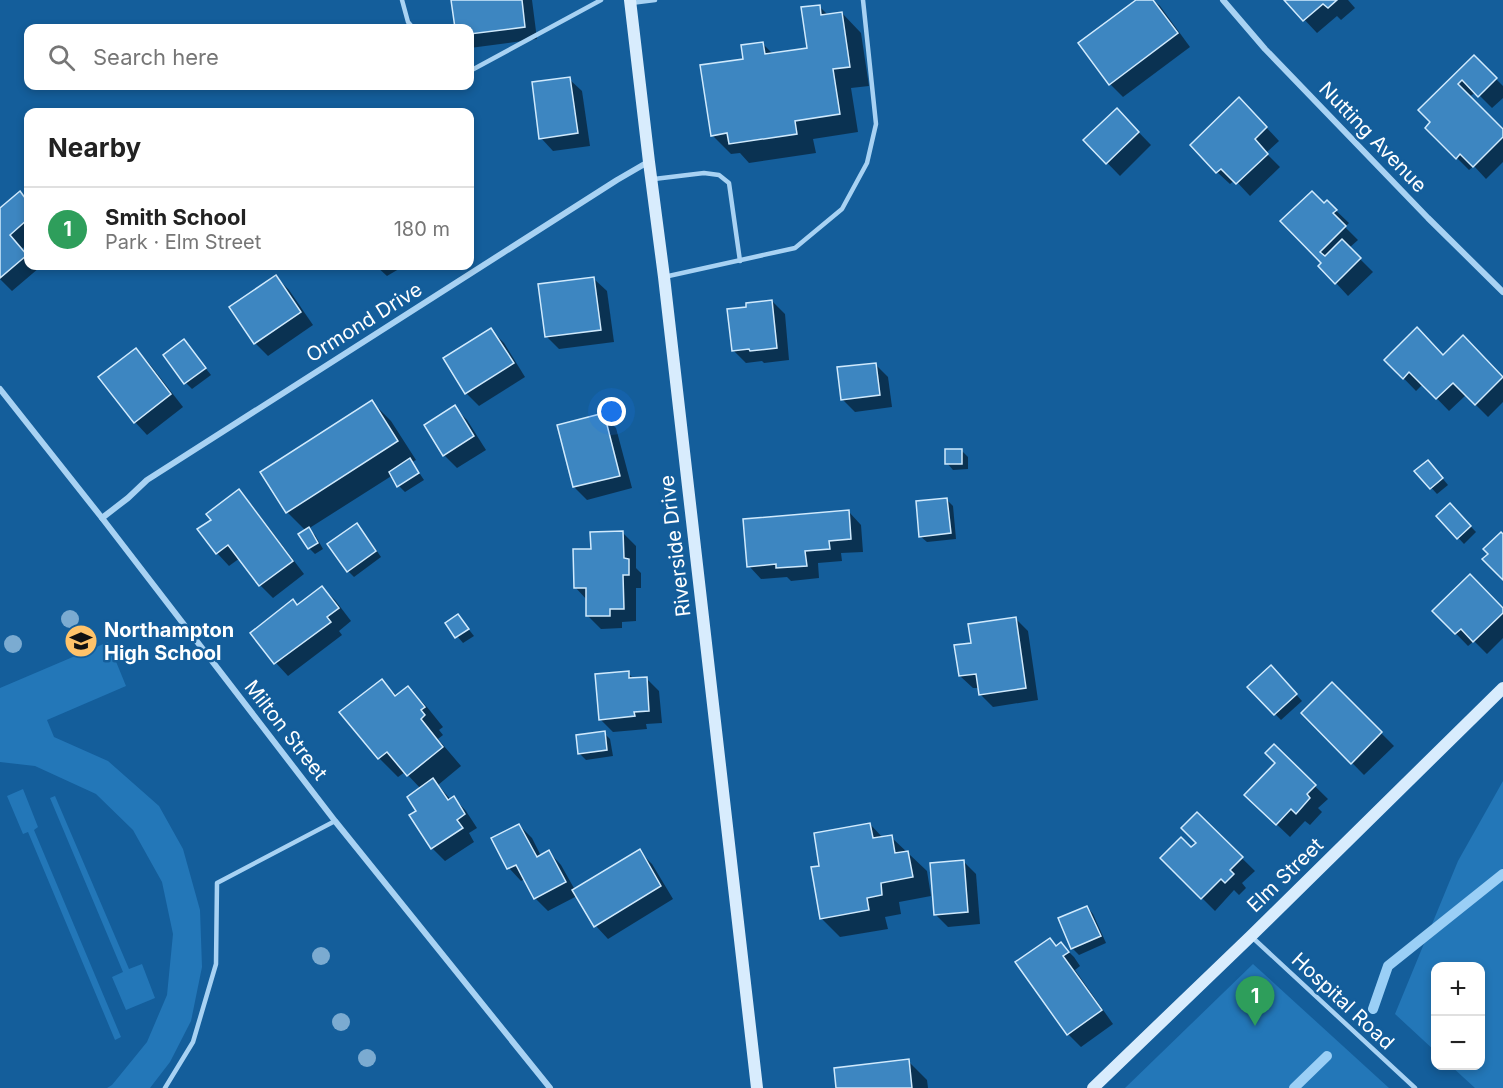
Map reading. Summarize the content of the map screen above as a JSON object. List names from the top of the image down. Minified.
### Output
{"streets":{"street":["Nutting Avenue","Ormond Drive","Riverside Drive","Milton Street","Elm Street"],"lane":["Hospital Road"]},"crossings":[["Ormond Drive","Riverside Drive"],["Ormond Drive","Milton Street"],["Elm Street","Hospital Road"]],"places":{"school or university":["Northampton High School"]},"page":{"search":"Search here","heading":"Nearby","list":[{"mark":"1","name":"Smith School","note":"Park · Elm Street","value":"180 m"}],"map_buttons":["+","−"],"pins":"1"}}
